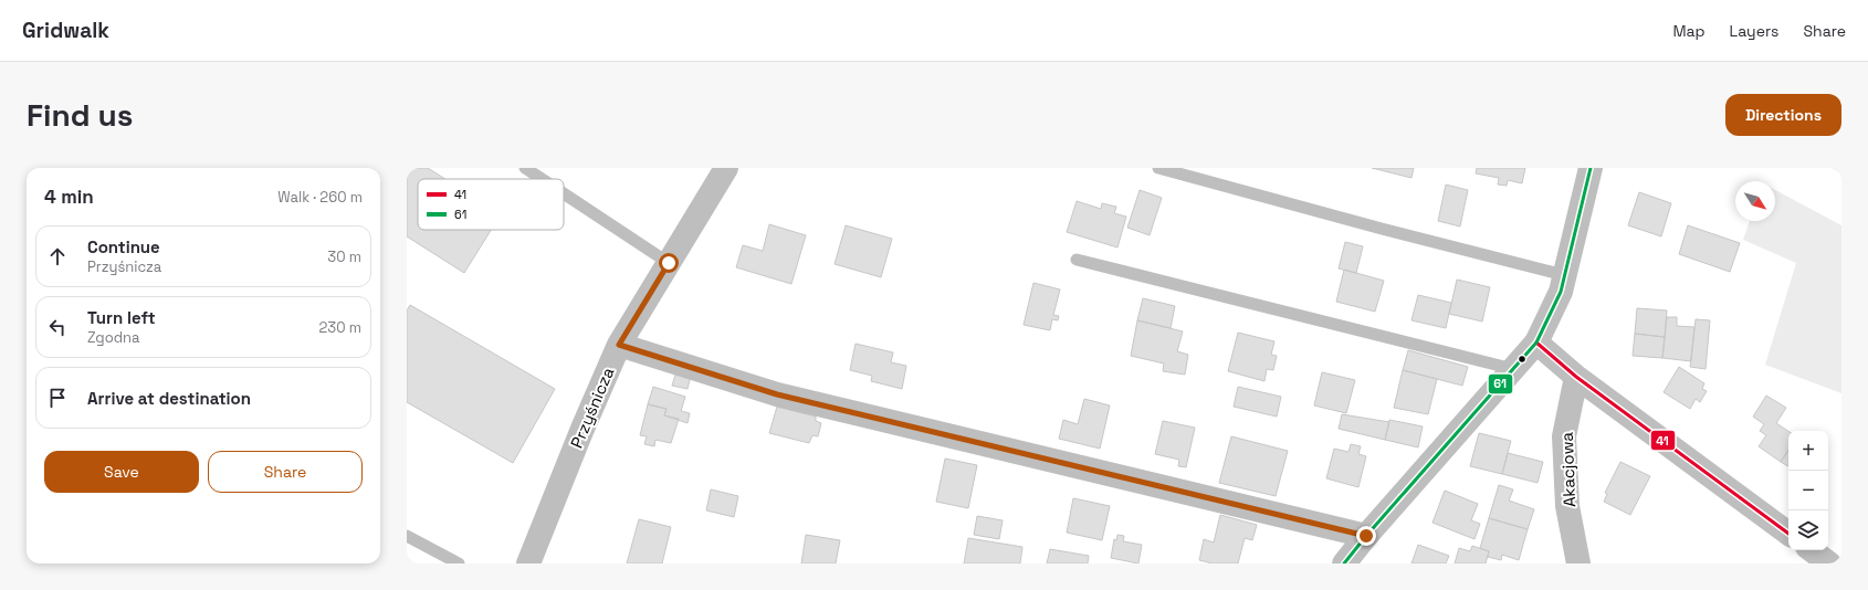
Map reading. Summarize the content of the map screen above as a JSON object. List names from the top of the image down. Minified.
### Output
{"streets":{"street":["Przyśnicza","Akacjowa"]},"lines":["transit line 61","transit line 41"],"legend":["41","61"],"north":"bottom right","page":{"header":"Gridwalk","nav":["Map","Layers","Share"],"buttons":["Directions",["Save","Share"]],"title":"Find us","heading":["4 min","Walk · 260 m"],"list":[["Continue","Przyśnicza","30 m"],["Turn left","Zgodna","230 m"],"Arrive at destination"],"map_buttons":["+","−"]}}
